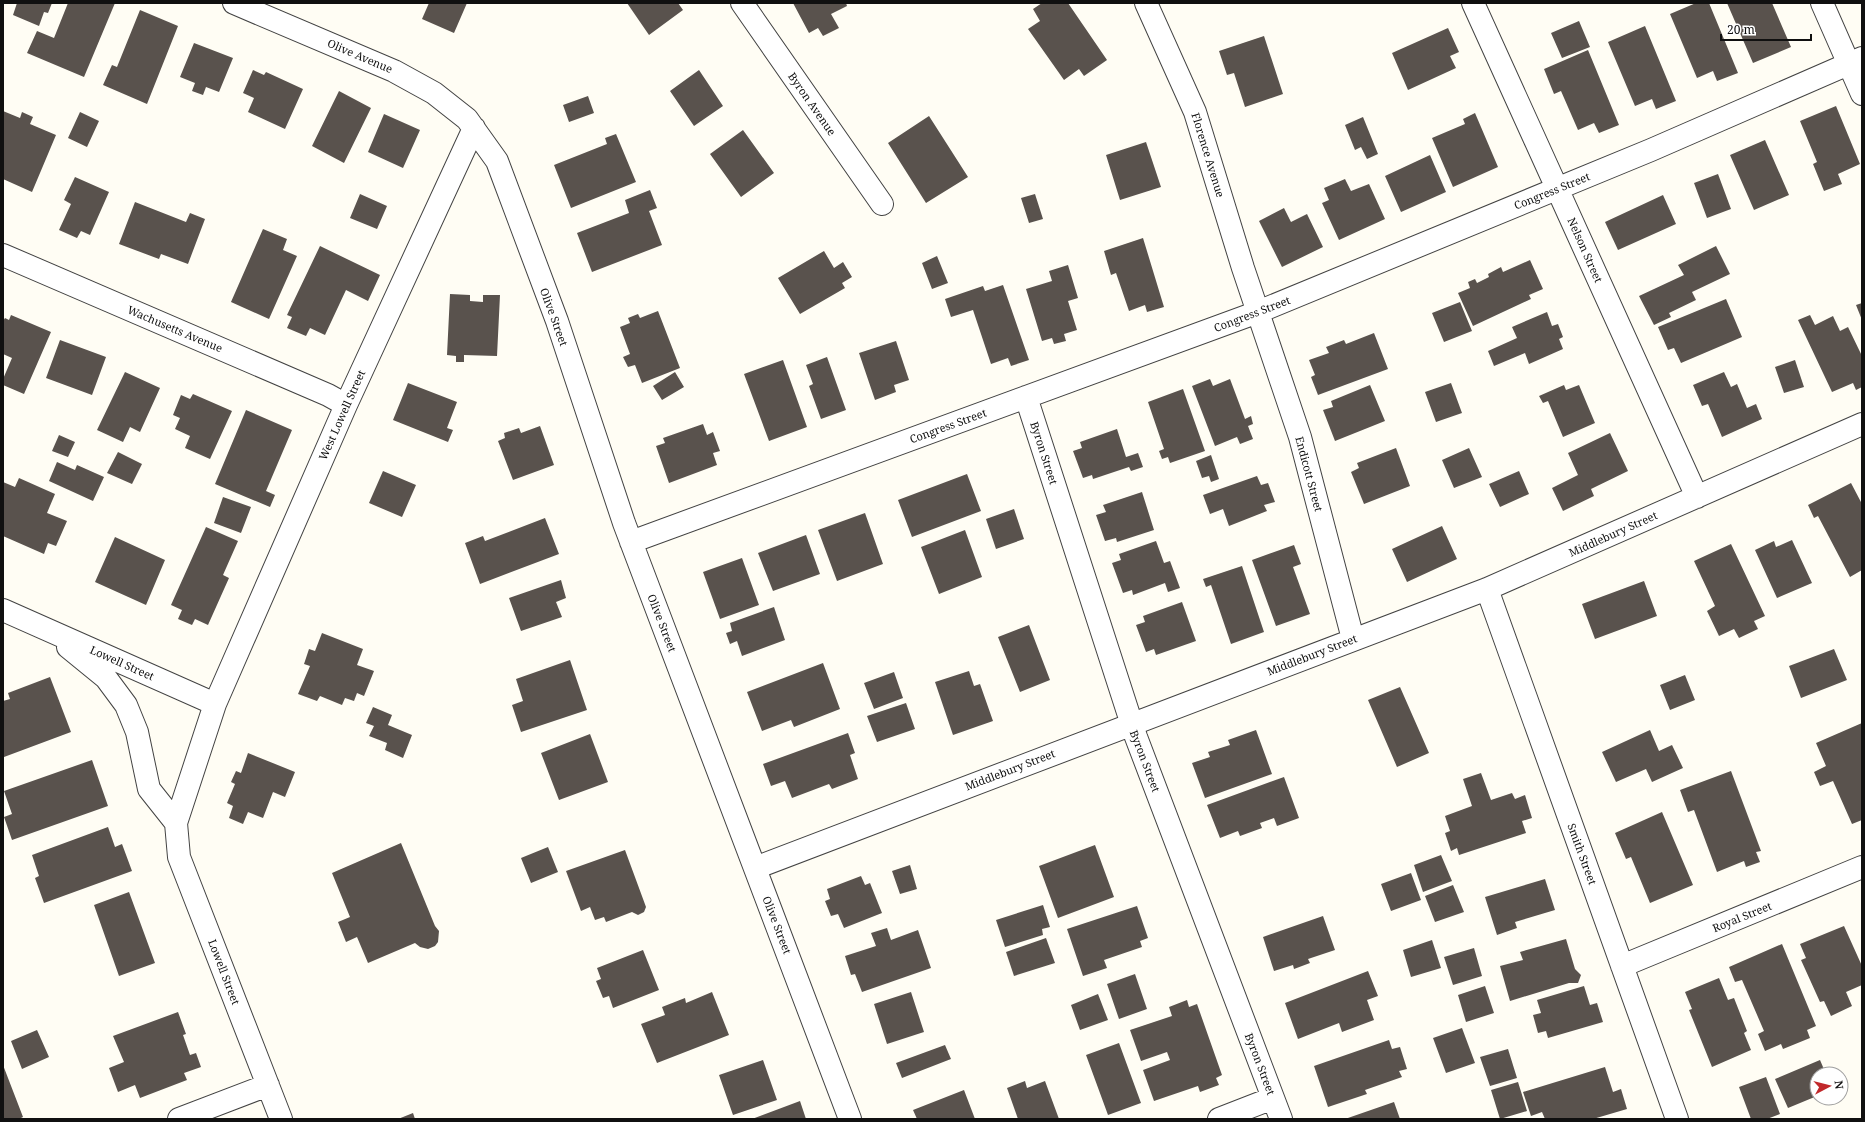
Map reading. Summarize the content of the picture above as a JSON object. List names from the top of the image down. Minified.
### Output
{"streets":{"street":["Olive Avenue","Byron Avenue","Florence Avenue","Congress Street","Nelson Street","Olive Street","Wachusetts Avenue","West Lowell Street","Byron Street","Endicott Street","Middlebury Street","Lowell Street","Smith Street","Royal Street"]},"crossings":[["Olive Avenue","Olive Street"],["Olive Avenue","West Lowell Street"],["Florence Avenue","Congress Street"],["Florence Avenue","Endicott Street"],["Congress Street","Nelson Street"],["Congress Street","Olive Street"],["Congress Street","Byron Street"],["Congress Street","Endicott Street"],["Nelson Street","Middlebury Street"],["Olive Street","West Lowell Street"],["Olive Street","Middlebury Street"],["Wachusetts Avenue","West Lowell Street"],["West Lowell Street","Lowell Street"],["Byron Street","Middlebury Street"],["Endicott Street","Middlebury Street"],["Middlebury Street","Smith Street"],["Smith Street","Royal Street"]],"scale_bar":"20 m","north":"right"}
